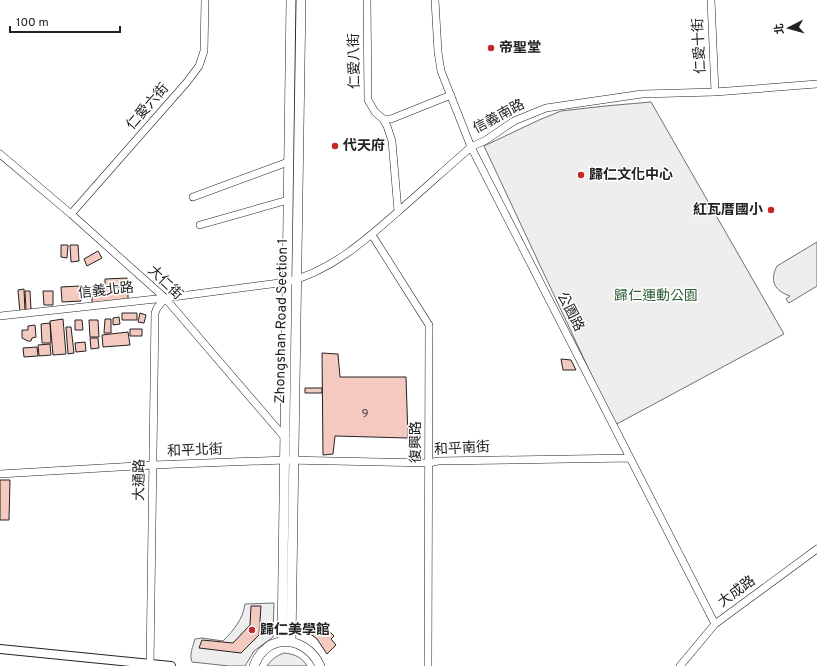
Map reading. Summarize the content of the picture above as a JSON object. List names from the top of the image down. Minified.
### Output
{"streets":{"main road":["Zhongshan Road Section 1"],"street":["仁愛十街","仁愛八街","仁愛六街","信義南路","大仁街","信義北路","公園路","復興路","和平南街","和平北街","大通路","大成路"]},"crossings":[["仁愛十街","信義南路"],["仁愛八街","信義南路"],["仁愛六街","大仁街"],["信義南路","信義北路"],["信義南路","公園路"],["信義南路","Zhongshan Road Section 1"],["信義南路","復興路"],["大仁街","信義北路"],["大仁街","Zhongshan Road Section 1"],["大仁街","大通路"],["信義北路","Zhongshan Road Section 1"],["信義北路","大通路"],["公園路","和平南街"],["公園路","大成路"],["Zhongshan Road Section 1","和平南街"],["Zhongshan Road Section 1","和平北街"],["復興路","和平南街"],["和平南街","和平北街"],["和平北街","大通路"]],"parks":["歸仁運動公園"],"places":["帝聖堂","代天府","歸仁文化中心","紅瓦厝國小","歸仁美學館"],"house_numbers":["9"],"scale_bar":"100 m","north":"left"}
